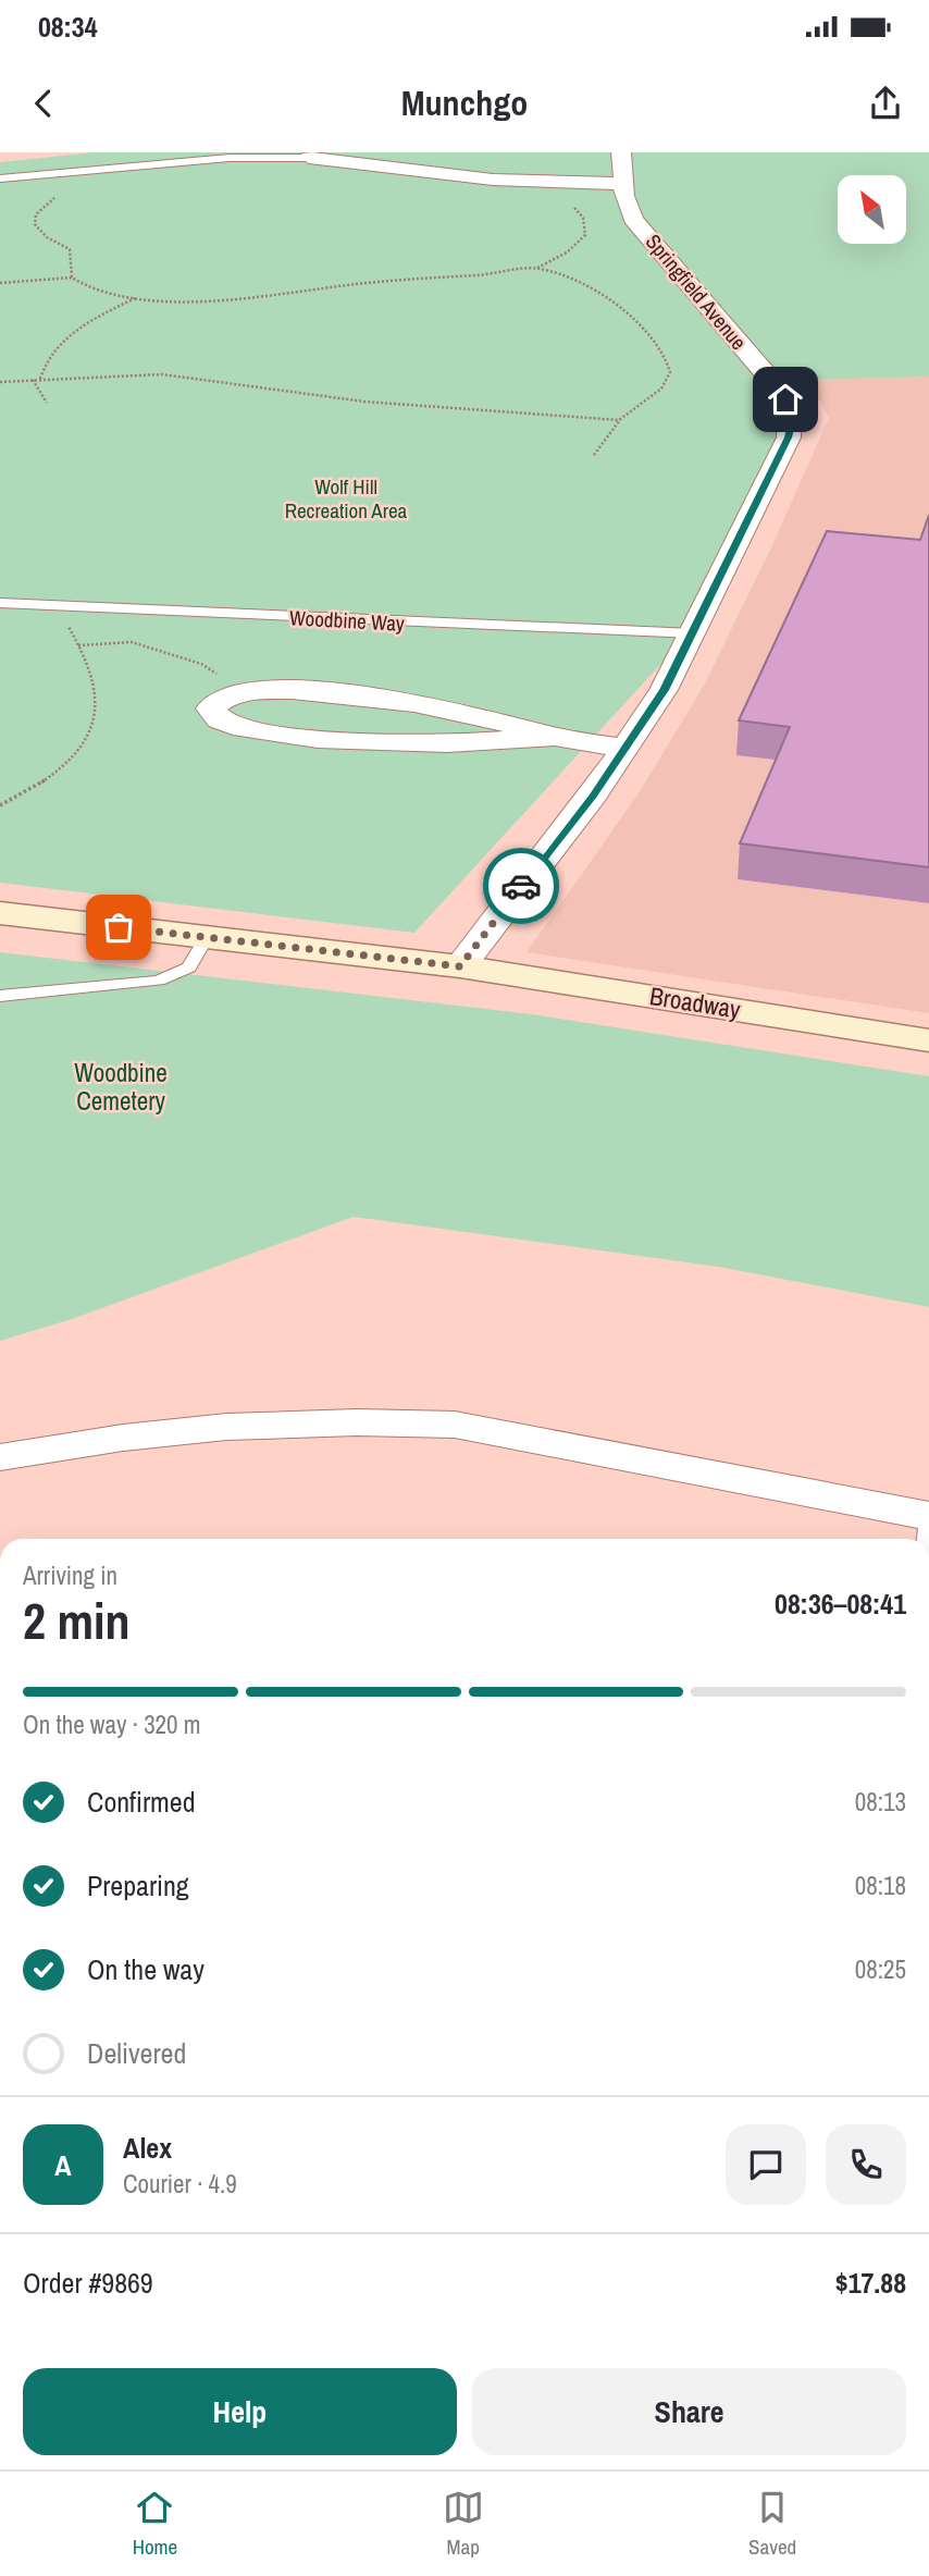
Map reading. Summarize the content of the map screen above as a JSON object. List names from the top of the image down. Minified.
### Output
{"streets":{"street":["Springfield Avenue","Broadway"],"lane":["Woodbine Way"]},"crossings":[["Springfield Avenue","Woodbine Way"],["Springfield Avenue","Broadway"]],"parks":["Wolf Hill Recreation Area","Woodbine Cemetery"],"north":"top left","page":{"status":"08:34","header":"Munchgo","heading":["2 min","Arriving in","08:36–08:41"],"panel":["Alex","Courier · 4.9","Order #9869","$17.88"],"bar":"On the way · 320 m","list":[["Confirmed","08:13"],["Preparing","08:18"],["On the way","08:25"],"Delivered"],"round":"A","buttons":["Help","Share"],"tabs":["Home","Map","Saved"]}}
